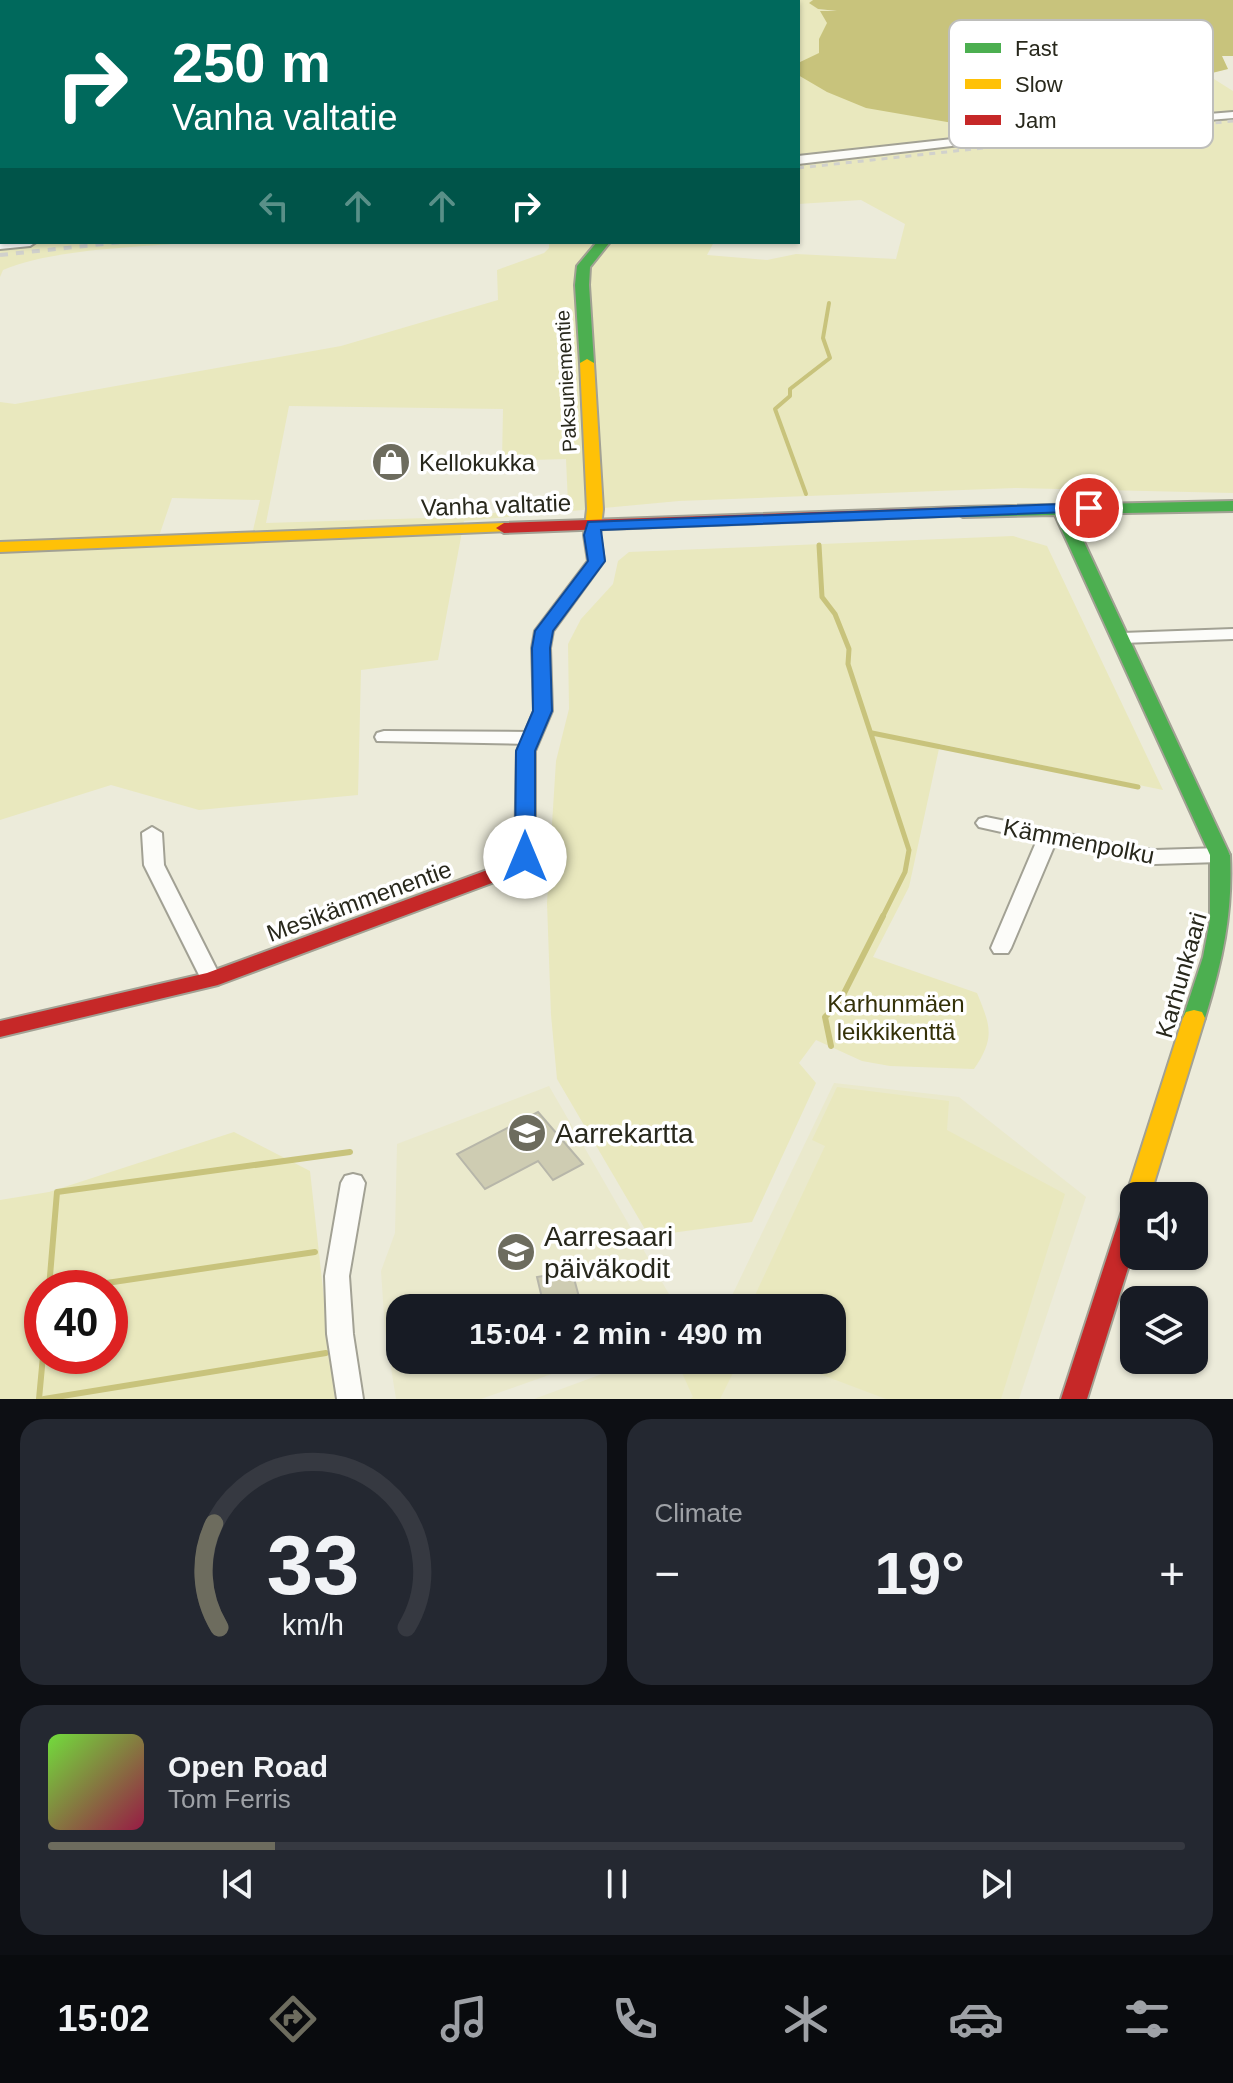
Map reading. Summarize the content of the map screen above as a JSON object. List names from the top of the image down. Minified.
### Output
{"streets":{"street":["Paksuniementie","Vanha valtatie","Kämmenpolku","Mesikämmenentie","Karhunkaari"]},"crossings":[["Paksuniementie","Vanha valtatie"],["Paksuniementie","Mesikämmenentie"],["Vanha valtatie","Mesikämmenentie"],["Vanha valtatie","Karhunkaari"],["Kämmenpolku","Karhunkaari"]],"parks":["Karhunmäen leikkikenttä"],"places":{"shop":["Kellokukka"],"school or university":["Aarrekartta","Aarresaari päiväkodit"]},"legend":["Fast","Slow","Jam"],"page":{"turn":["250 m","Vanha valtatie"],"limit":"40","trip":"15:04 · 2 min · 490 m","tile":"Climate","heat":["−","19°","+"],"song":["Open Road","Tom Ferris"],"tabs":"15:02","gauge":["33","km/h"]}}
